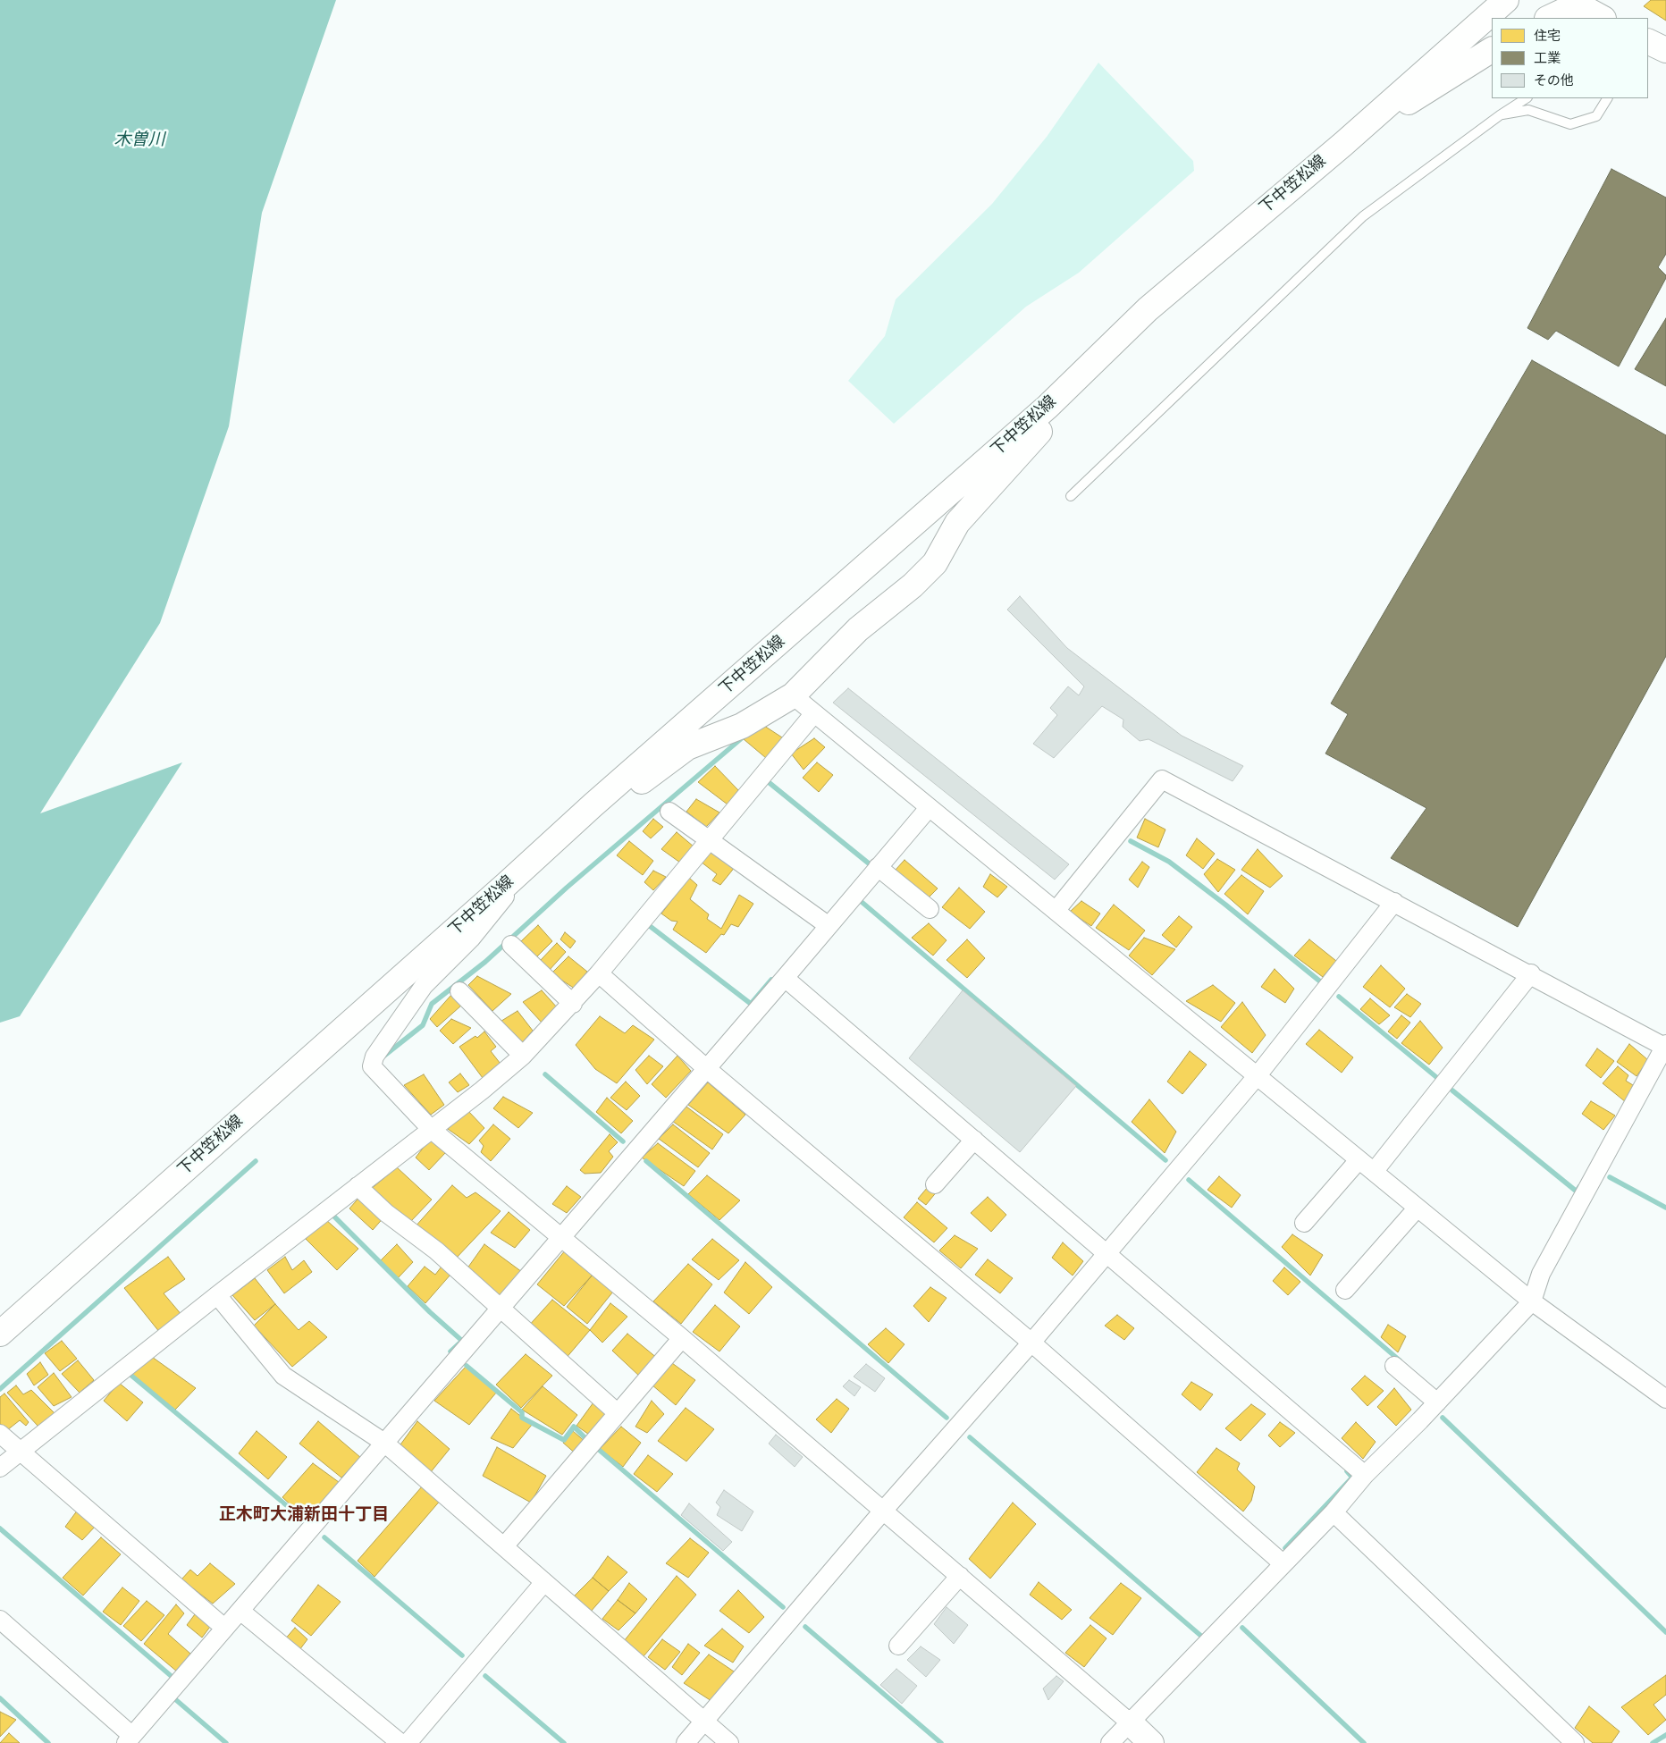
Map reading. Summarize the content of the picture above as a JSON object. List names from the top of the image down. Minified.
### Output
{"streets":{"main road":["下中笠松線"]},"districts":["正木町大浦新田十丁目"],"water":["木曽川"],"legend":["住宅","工業","その他"]}
